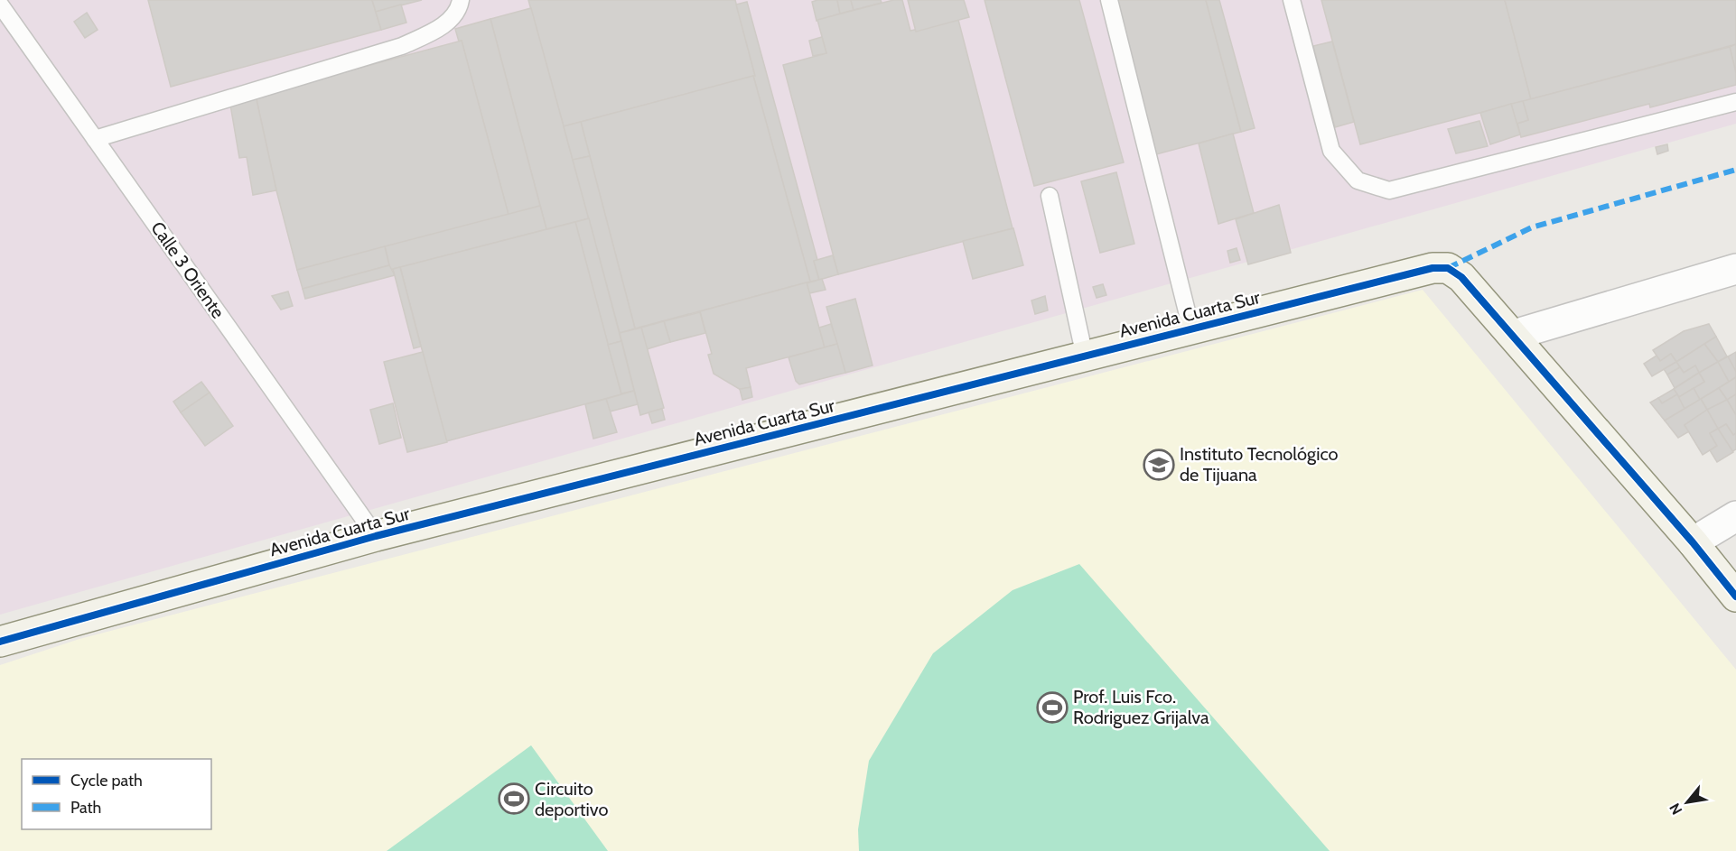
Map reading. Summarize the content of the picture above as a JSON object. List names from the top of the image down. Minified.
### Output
{"streets":{"street":["Avenida Cuarta Sur"],"lane":["Calle 3 Oriente"]},"crossings":[["Calle 3 Oriente","Avenida Cuarta Sur"]],"places":{"school or university":["Instituto Tecnológico de Tijuana"],"sports":["Prof. Luis Fco. Rodriguez Grijalva","Circuito deportivo"]},"legend":["Cycle path","Path"],"north":"bottom left"}
